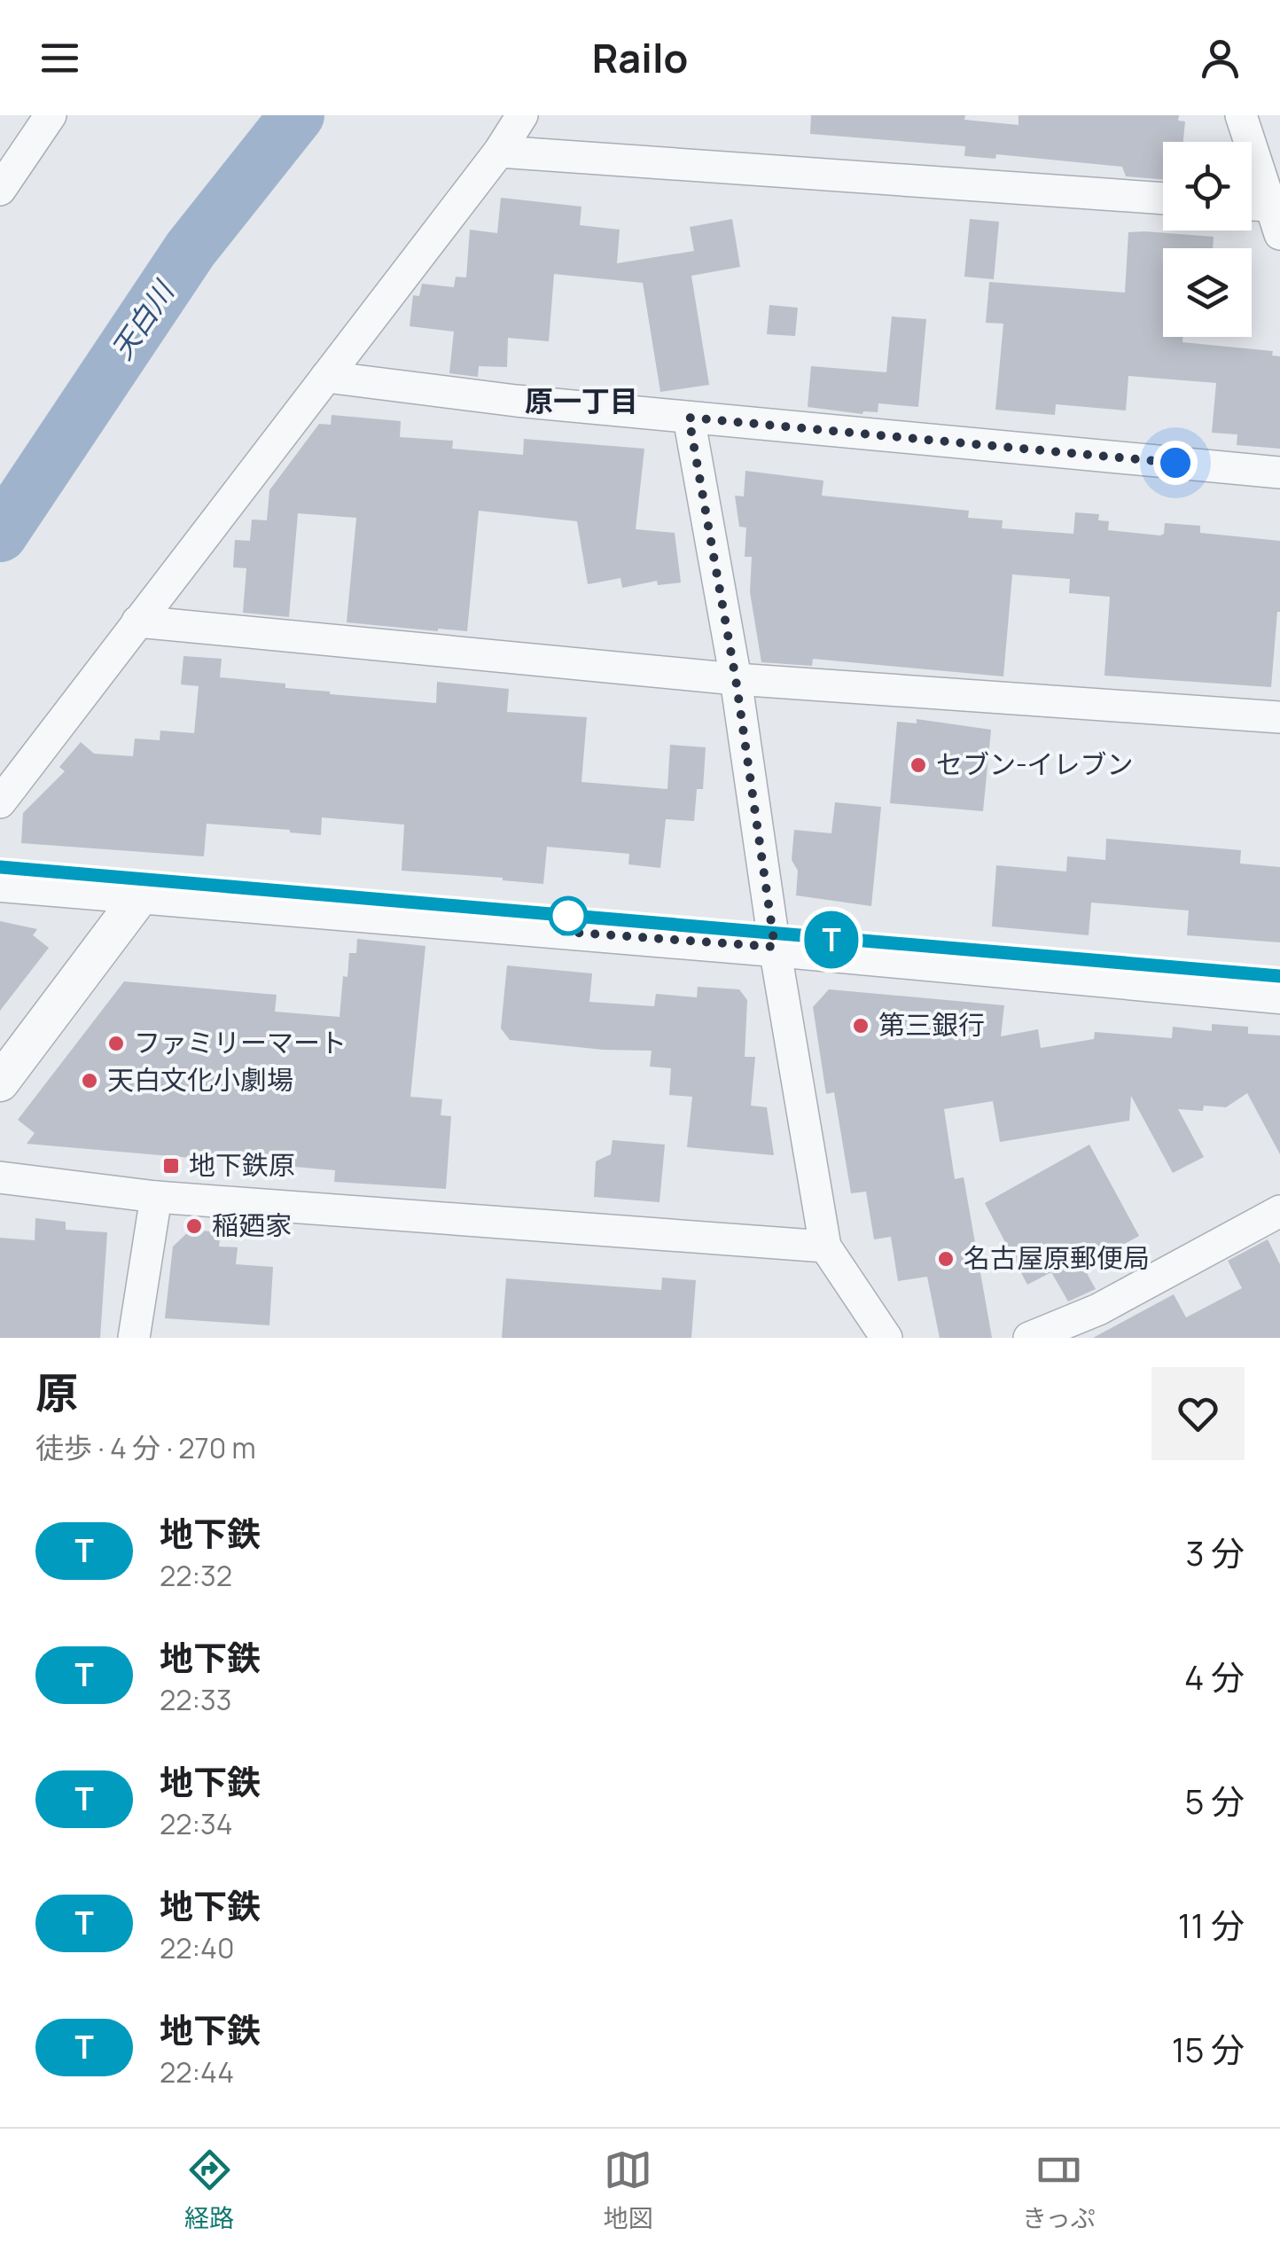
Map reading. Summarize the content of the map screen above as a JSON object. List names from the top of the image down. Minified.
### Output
{"districts":["原一丁目"],"water":["天白川"],"places":{"other":["セブン-イレブン","第三銀行","ファミリーマート","天白文化小劇場","稲廼家","名古屋原郵便局"],"transit":["地下鉄原"]},"lines":["metro line T"],"page":{"header":"Railo","on_map":"T","heading":["原","徒歩 · 4 分 · 270 m"],"list":[{"mark":"T","name":"地下鉄","note":"22:32","value":"3 分"},{"mark":"T","name":"地下鉄","note":"22:33","value":"4 分"},{"mark":"T","name":"地下鉄","note":"22:34","value":"5 分"},{"mark":"T","name":"地下鉄","note":"22:40","value":"11 分"},{"mark":"T","name":"地下鉄","note":"22:44","value":"15 分"}],"tabs":["経路","地図","きっぷ"]}}
